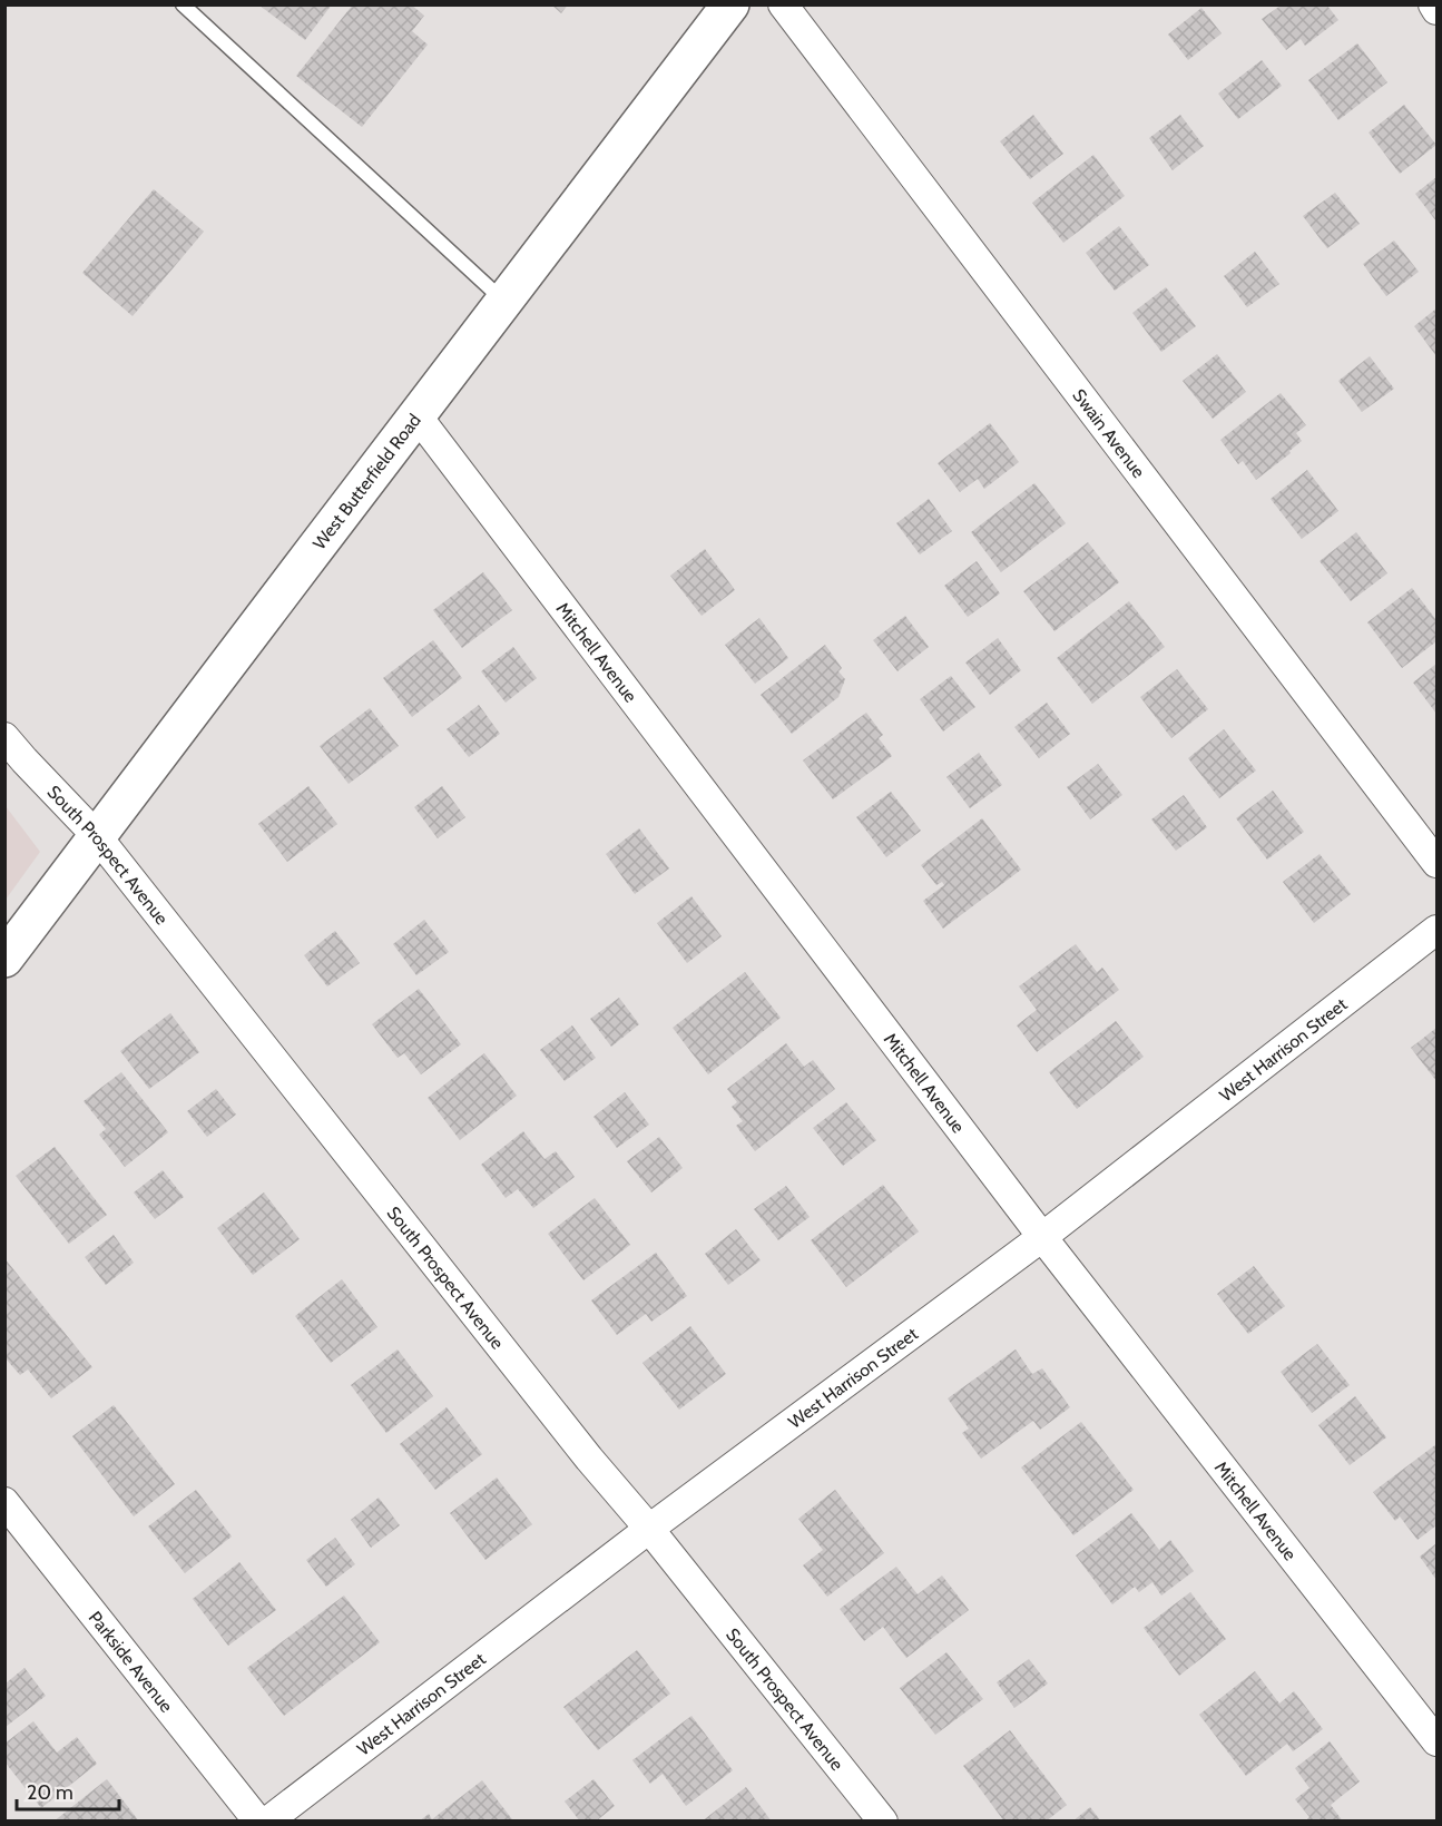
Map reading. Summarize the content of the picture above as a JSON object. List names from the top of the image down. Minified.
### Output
{"streets":{"main road":["West Butterfield Road"],"street":["Swain Avenue","Mitchell Avenue","South Prospect Avenue","West Harrison Street","Parkside Avenue"]},"crossings":[["West Butterfield Road","Mitchell Avenue"],["West Butterfield Road","South Prospect Avenue"],["Mitchell Avenue","West Harrison Street"],["South Prospect Avenue","West Harrison Street"]],"scale_bar":"20 m"}
